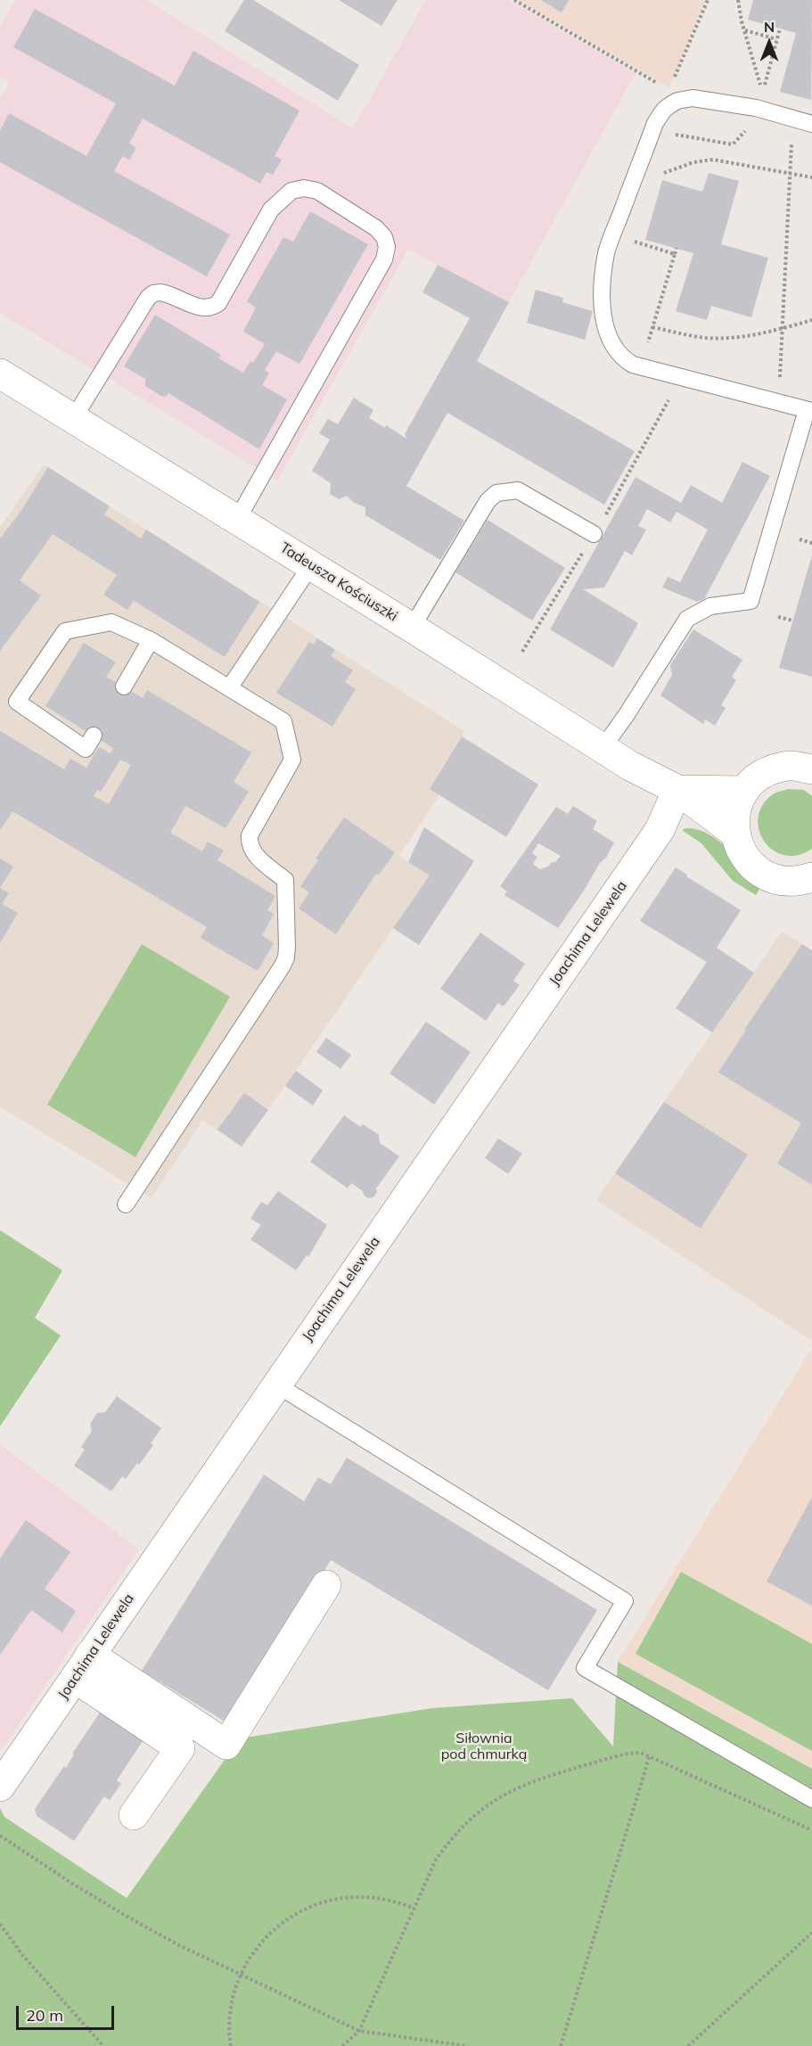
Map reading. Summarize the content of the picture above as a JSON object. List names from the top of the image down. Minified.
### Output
{"streets":{"street":["Tadeusza Kościuszki","Joachima Lelewela"]},"crossings":[["Tadeusza Kościuszki","Joachima Lelewela"]],"parks":["Siłownia pod chmurką"],"scale_bar":"20 m","north":"top"}
